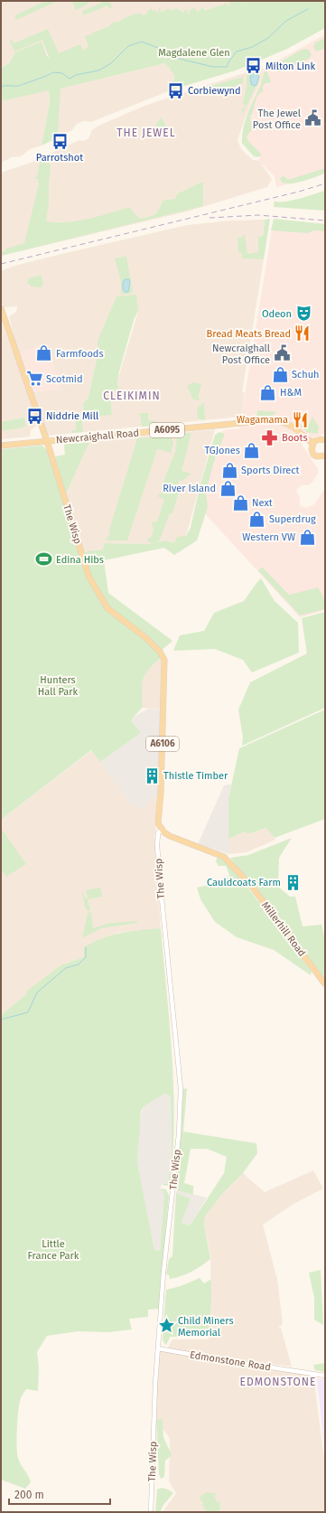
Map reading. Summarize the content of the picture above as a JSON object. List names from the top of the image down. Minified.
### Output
{"streets":{"main road":["A6095","Newcraighall Road","The Wisp","A6106","Millerhill Road"],"street":["Edmonstone Road"]},"crossings":[["A6095","Newcraighall Road"],["A6095","The Wisp"],["A6095","A6106"],["Newcraighall Road","The Wisp"],["Newcraighall Road","A6106"],["The Wisp","A6106"],["The Wisp","Millerhill Road"],["The Wisp","Edmonstone Road"]],"districts":["THE JEWEL","CLEIKIMIN","EDMONSTONE"],"parks":["Magdalene Glen","Hunters Hall Park","Little France Park"],"places":{"bus stop":["Milton Link","Corbiewynd","Parrotshot","Niddrie Mill"],"public building":["The Jewel Post Office","Newcraighall Post Office"],"theatre":["Odeon"],"restaurant":["Bread Meats Bread","Wagamama"],"shop":["Farmfoods","Schuh","H&M","TGJones","Sports Direct","River Island","Next","Superdrug","Western VW"],"supermarket":["Scotmid"],"pharmacy":["Boots"],"sports":["Edina Hibs"],"building":["Thistle Timber","Cauldcoats Farm"],"place":["Child Miners Memorial"]},"scale_bar":"200 m"}
